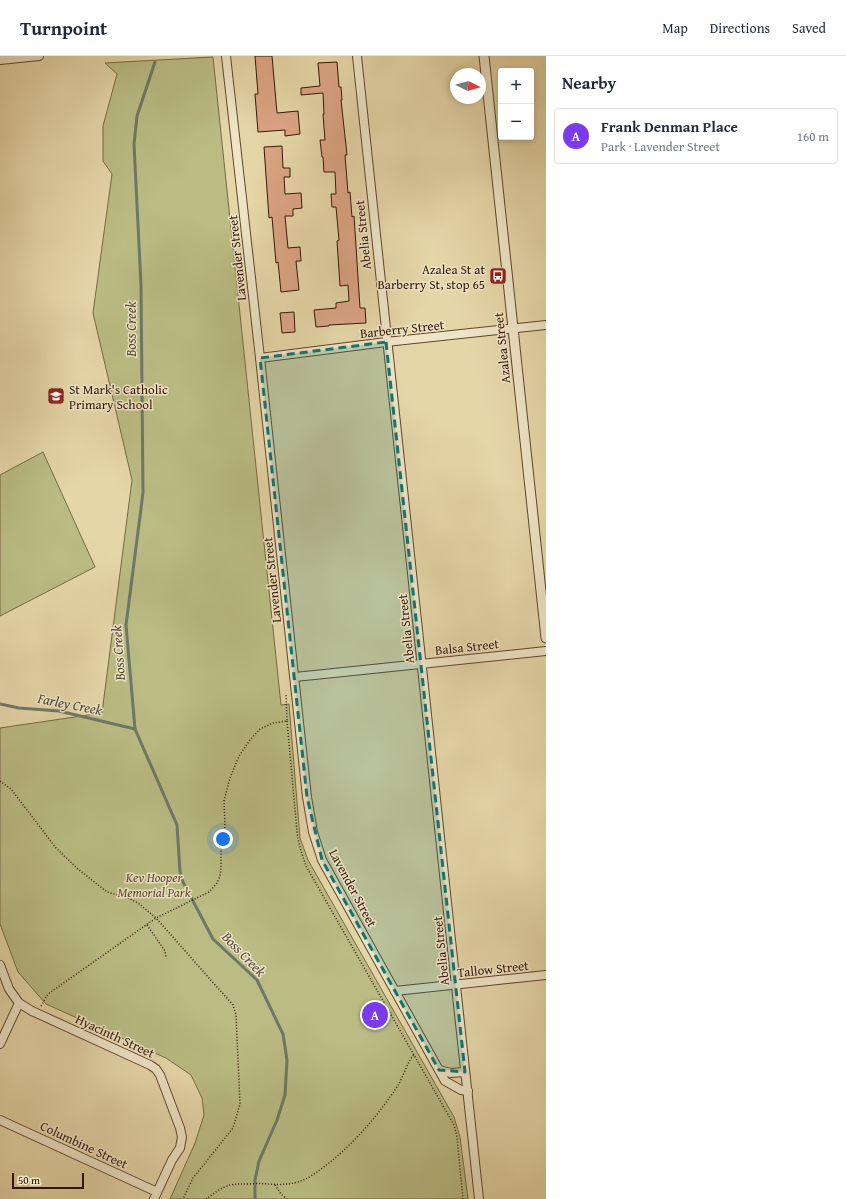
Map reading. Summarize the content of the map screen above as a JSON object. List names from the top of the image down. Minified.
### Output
{"streets":{"street":["Abelia Street","Lavender Street","Barberry Street","Azalea Street","Balsa Street","Tallow Street","Hyacinth Street","Columbine Street"]},"crossings":[["Abelia Street","Lavender Street"],["Abelia Street","Barberry Street"],["Abelia Street","Balsa Street"],["Abelia Street","Tallow Street"],["Lavender Street","Barberry Street"],["Lavender Street","Balsa Street"],["Lavender Street","Tallow Street"],["Barberry Street","Azalea Street"],["Hyacinth Street","Columbine Street"]],"water":["Boss Creek","Farley Creek"],"parks":["Kev Hooper Memorial Park"],"places":{"bus stop":["Azalea St at Barberry St, stop 65"],"school or university":["St Mark's Catholic Primary School"]},"scale_bar":"50 m","north":"right","page":{"header":"Turnpoint","nav":["Map","Directions","Saved"],"heading":"Nearby","map_buttons":["+","−"],"list":[{"mark":"A","name":"Frank Denman Place","note":"Park · Lavender Street","value":"160 m"}],"pins":"A","scale":"50 m"}}
